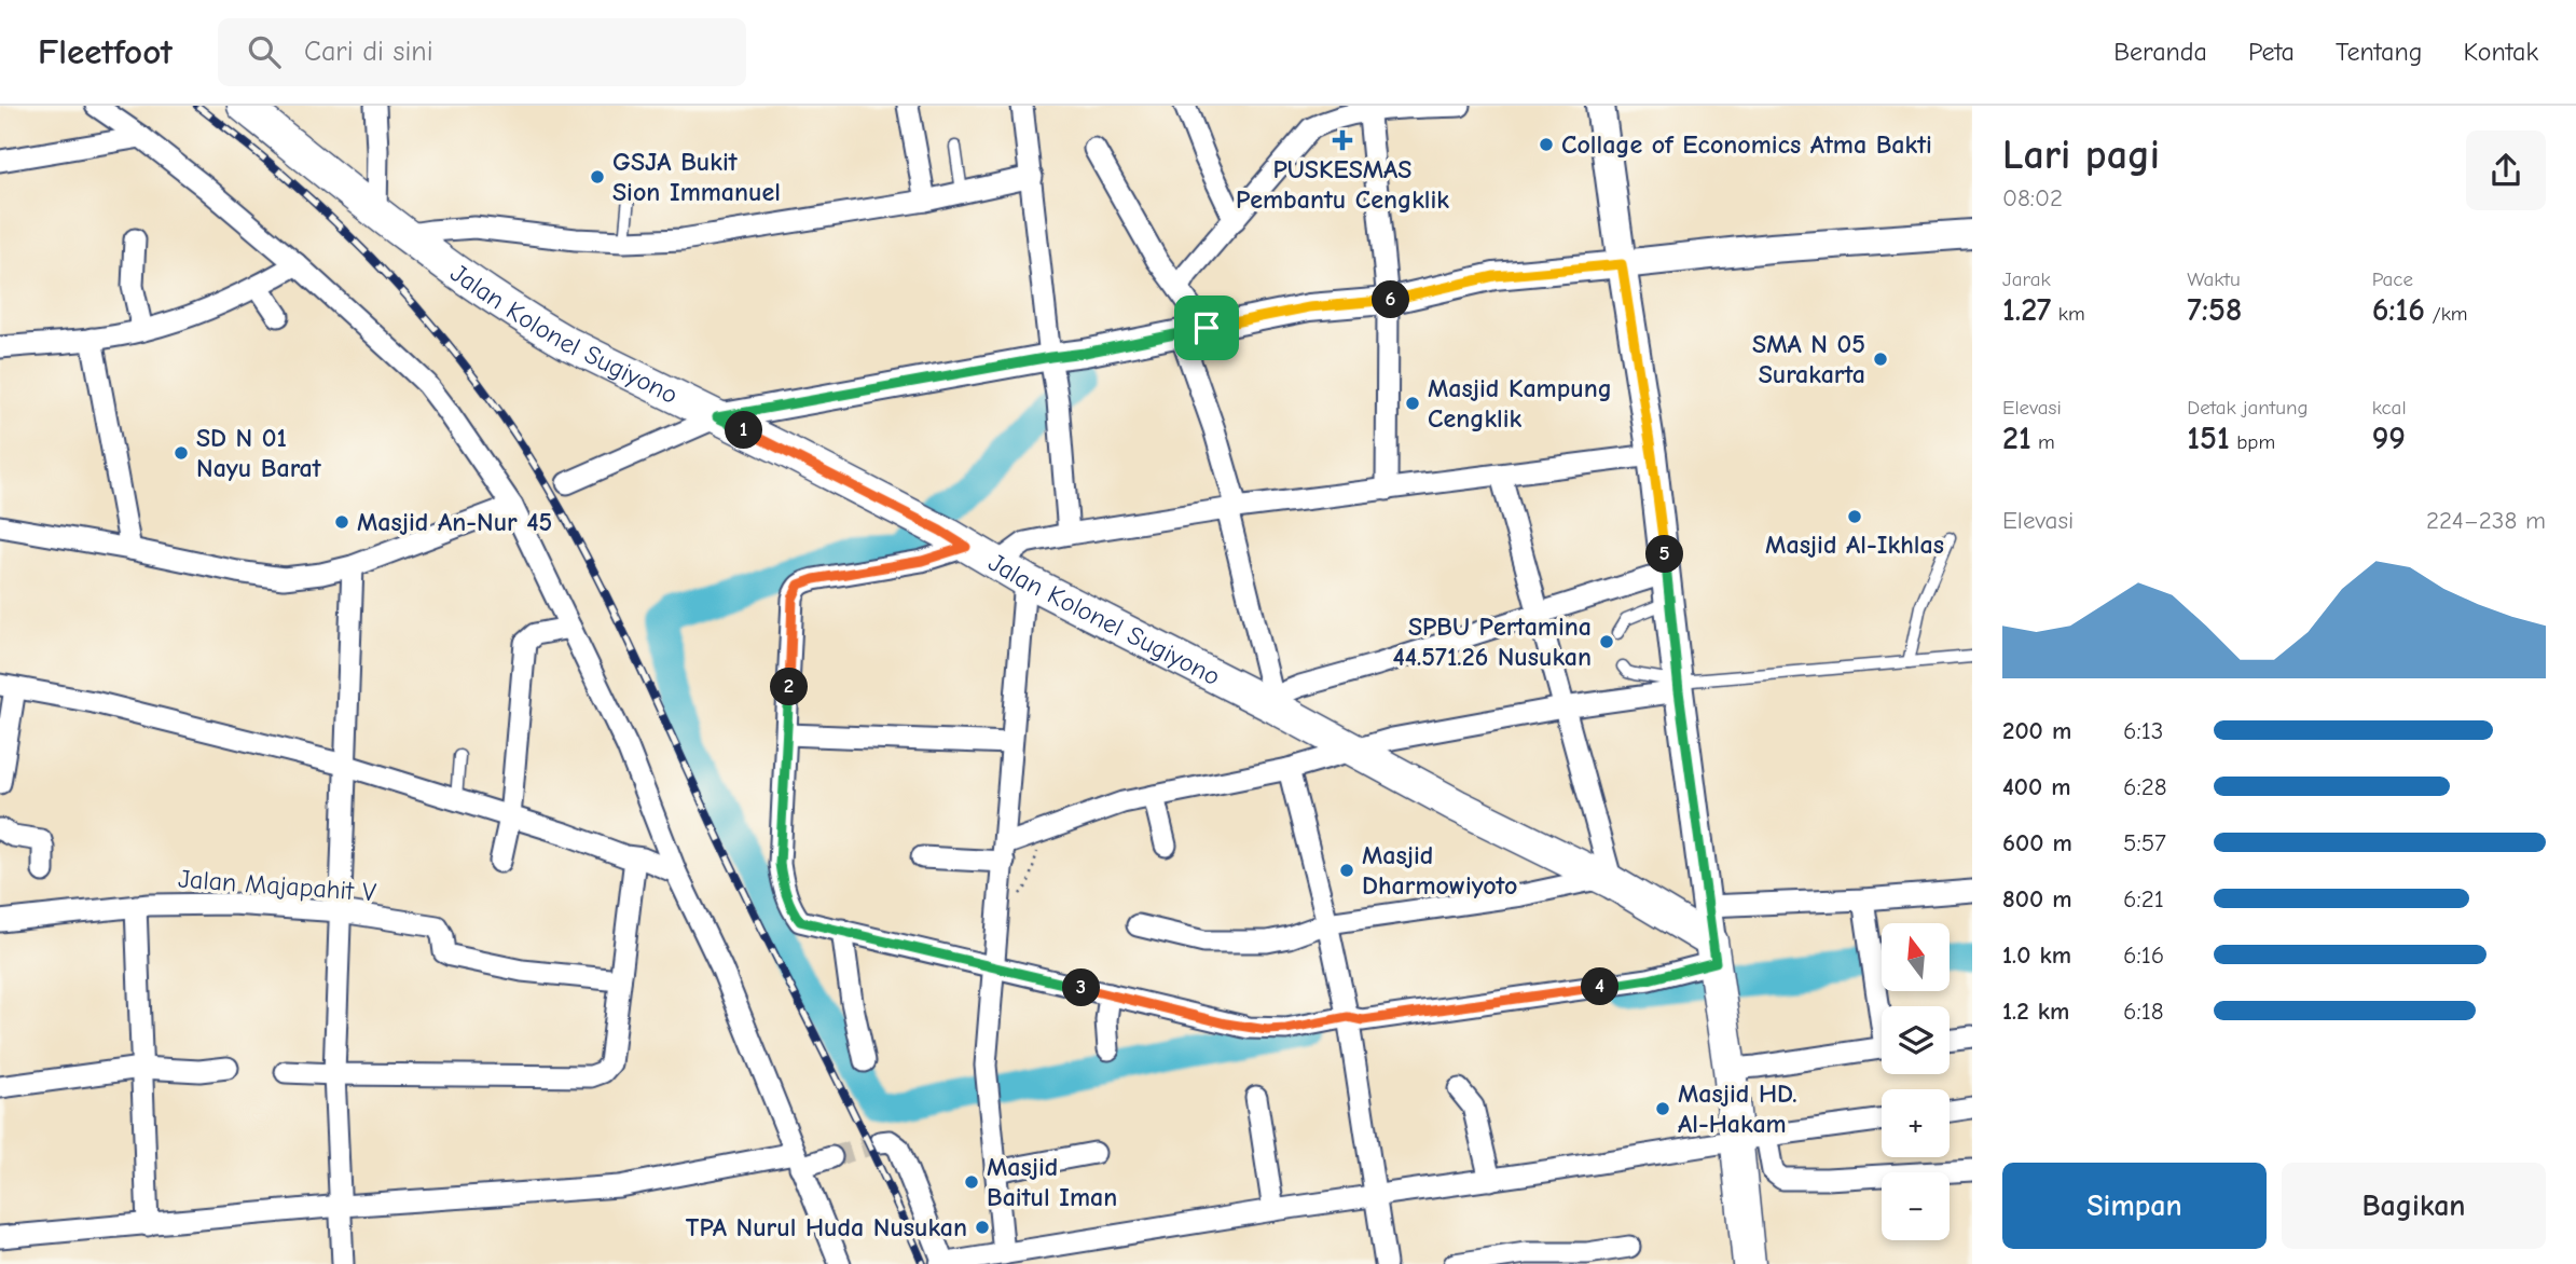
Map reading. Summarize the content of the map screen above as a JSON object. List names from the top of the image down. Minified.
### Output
{"streets":{"main road":["Jalan Kolonel Sugiyono"],"street":["Jalan Majapahit V"]},"places":{"health":["PUSKESMAS Pembantu Cengklik"],"other":["Collage of Economics Atma Bakti","GSJA Bukit Sion Immanuel","SMA N 05 Surakarta","Masjid Kampung Cengklik","SD N 01 Nayu Barat","Masjid Al-Ikhlas","Masjid An-Nur 45","SPBU Pertamina 44.571.26 Nusukan","Masjid Dharmowiyoto","Masjid HD. Al-Hakam","Masjid Baitul Iman","TPA Nurul Huda Nusukan"]},"north":"top","page":{"header":"Fleetfoot","search":"Cari di sini","nav":["Beranda","Peta","Tentang","Kontak"],"heading":["Lari pagi","08:02"],"stats":[["Jarak","1.27 km"],["Waktu","7:58"],["Pace","6:16 /km"],["Elevasi","21 m"],["Detak jantung","151 bpm"],["kcal","99"]],"pins":["6","1","5","2","4","3"],"chart":["Elevasi","224–238 m"],"list":[{"name":"200 m","note":"6:13"},{"name":"400 m","note":"6:28"},{"name":"600 m","note":"5:57"},{"name":"800 m","note":"6:21"},{"name":"1.0 km","note":"6:16"},{"name":"1.2 km","note":"6:18"}],"map_buttons":["+","−"],"buttons":["Simpan","Bagikan"]}}
